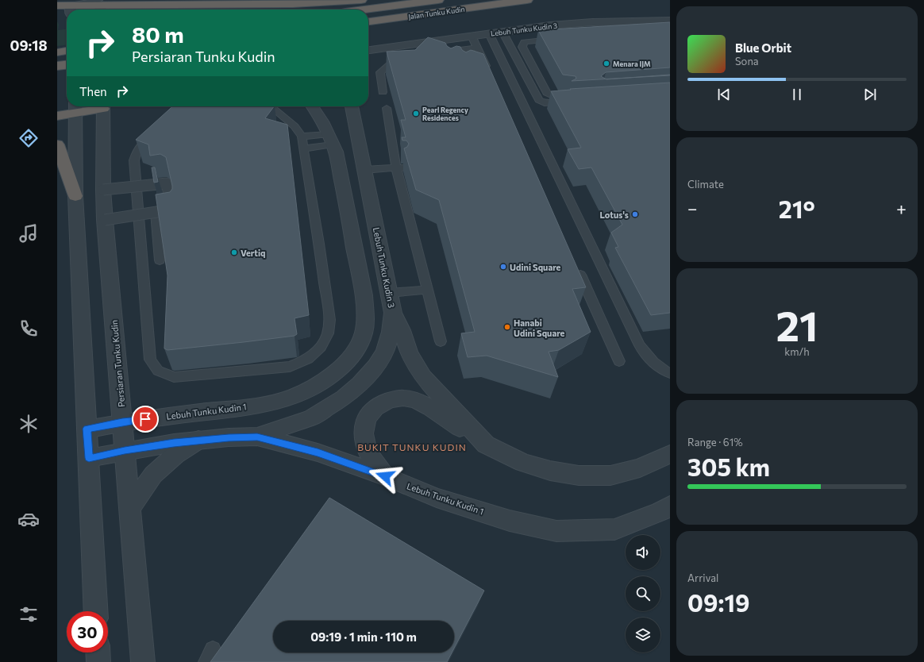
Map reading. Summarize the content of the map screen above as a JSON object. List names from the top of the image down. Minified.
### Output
{"streets":{"highway":["Jalan Tunku Kudin"],"street":["Lebuh Tunku Kudin 3","Persiaran Tunku Kudin","Lebuh Tunku Kudin 1"]},"crossings":[["Lebuh Tunku Kudin 3","Lebuh Tunku Kudin 1"],["Persiaran Tunku Kudin","Lebuh Tunku Kudin 1"]],"districts":["BUKIT TUNKU KUDIN"],"places":["Menara IJM","Pearl Regency Residences","Lotus's","Vertiq","Udini Square","Hanabi Udini Square"],"page":{"tabs":"09:18","turn":["80 m","Persiaran Tunku Kudin"],"song":["Blue Orbit","Sona"],"then":"Then","tile":["Climate",["21","km/h"],["Range · 61%","305 km"],["Arrival","09:19"]],"heat":["−","21°","+"],"limit":"30","trip":"09:19 · 1 min · 110 m"}}
